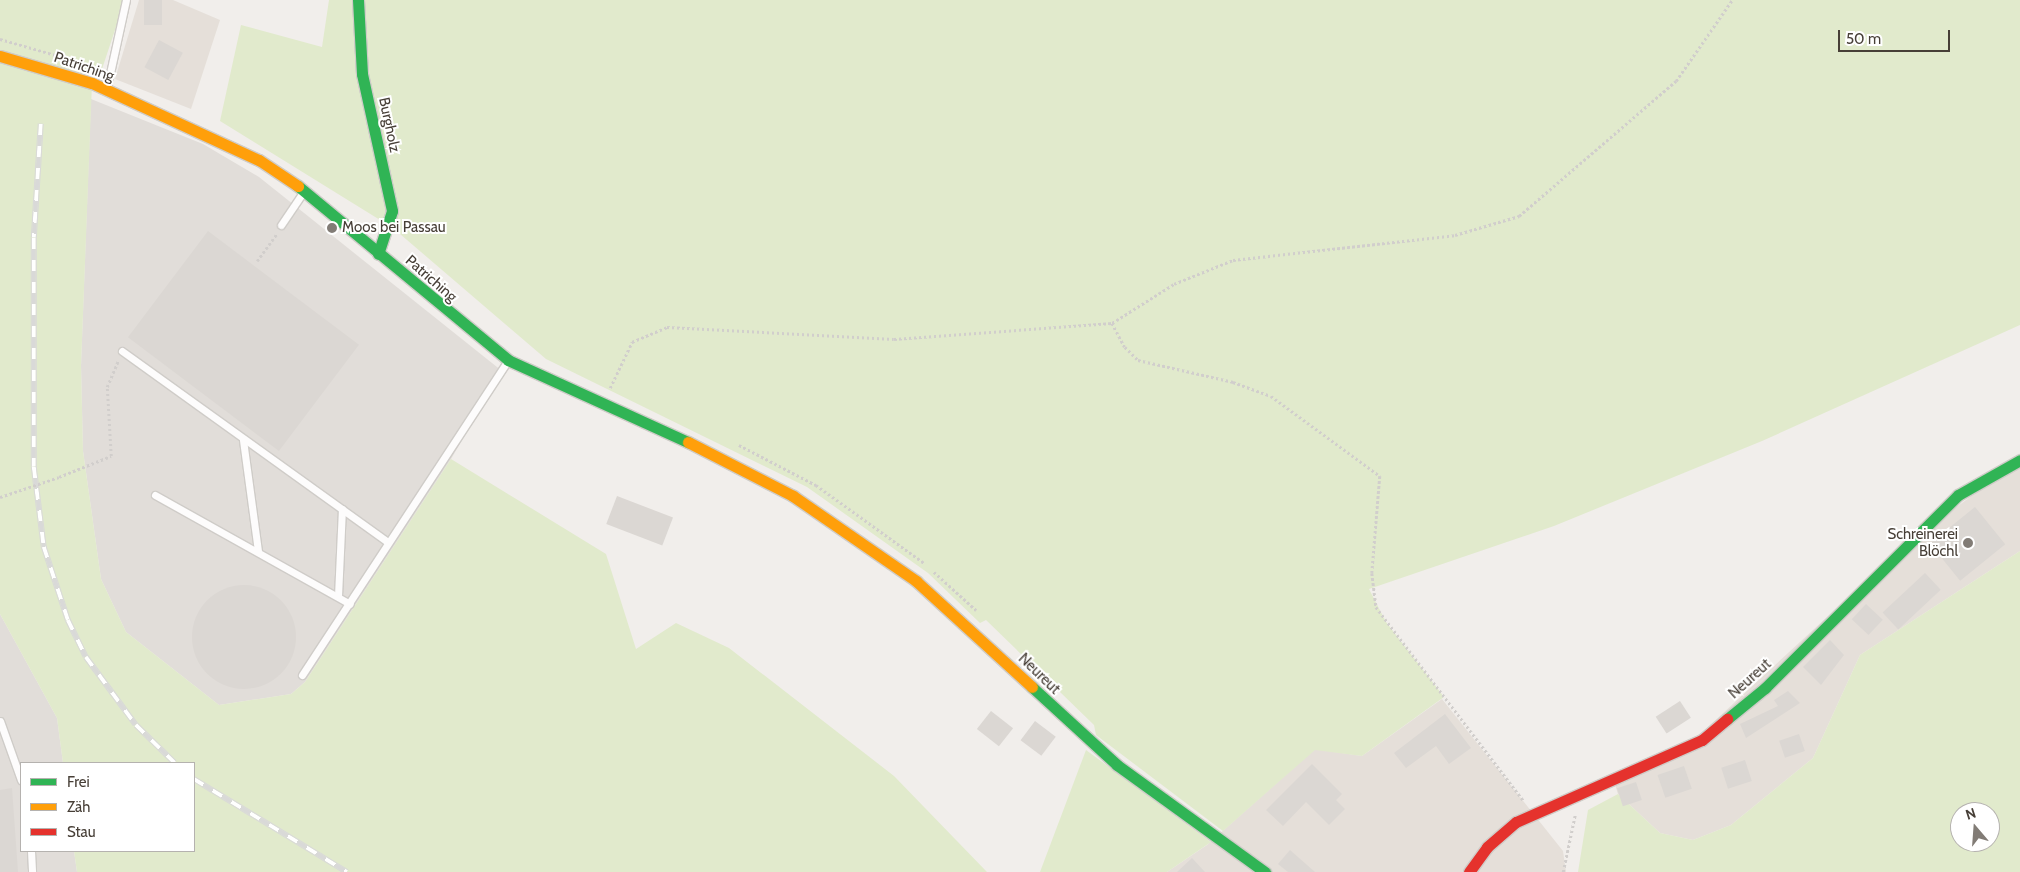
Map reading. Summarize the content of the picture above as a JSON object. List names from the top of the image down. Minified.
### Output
{"streets":{"street":["Patriching","Burgholz","Neureut"]},"crossings":[["Patriching","Burgholz"],["Patriching","Neureut"]],"places":["Moos bei Passau","Schreinerei Blöchl"],"legend":["Frei","Zäh","Stau"],"scale_bar":"50 m","north":"top"}
